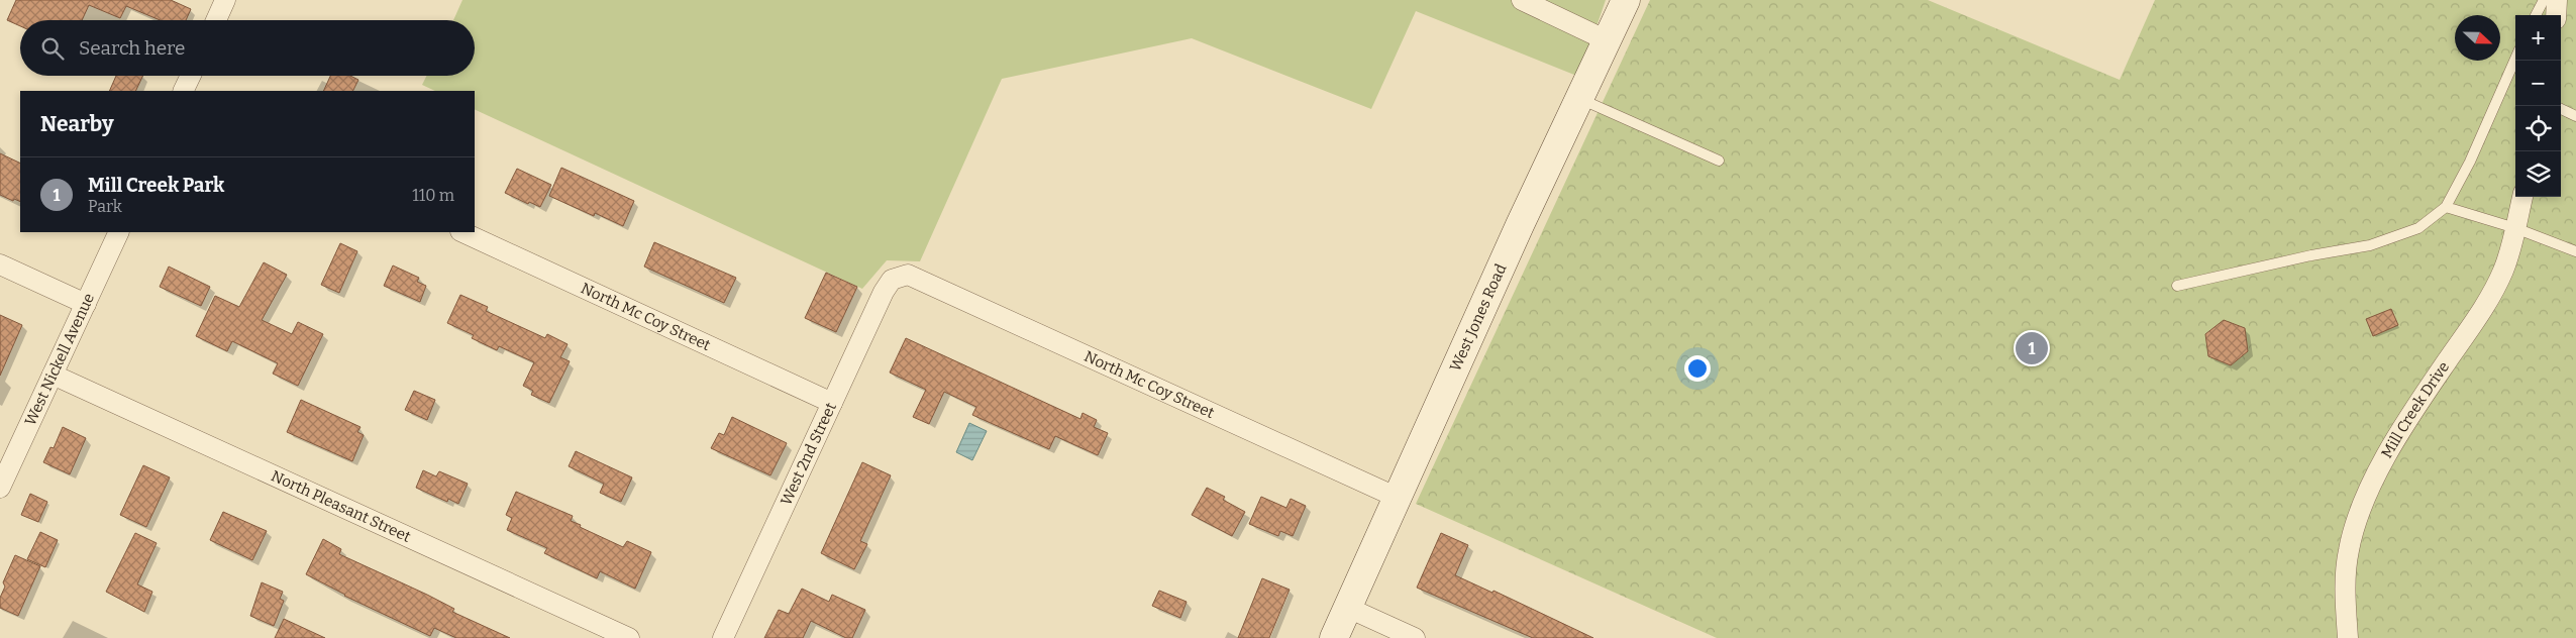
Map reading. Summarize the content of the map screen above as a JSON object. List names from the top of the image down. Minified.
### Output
{"streets":{"street":["North Mc Coy Street","West Jones Road","West Nickell Avenue","Mill Creek Drive","West 2nd Street","North Pleasant Street"]},"crossings":[["North Mc Coy Street","West Jones Road"],["North Mc Coy Street","West 2nd Street"],["West Nickell Avenue","North Pleasant Street"]],"north":"right","page":{"map_buttons":["+","−"],"search":"Search here","heading":"Nearby","list":[{"mark":"1","name":"Mill Creek Park","note":"Park","value":"110 m"}],"pins":"1"}}
